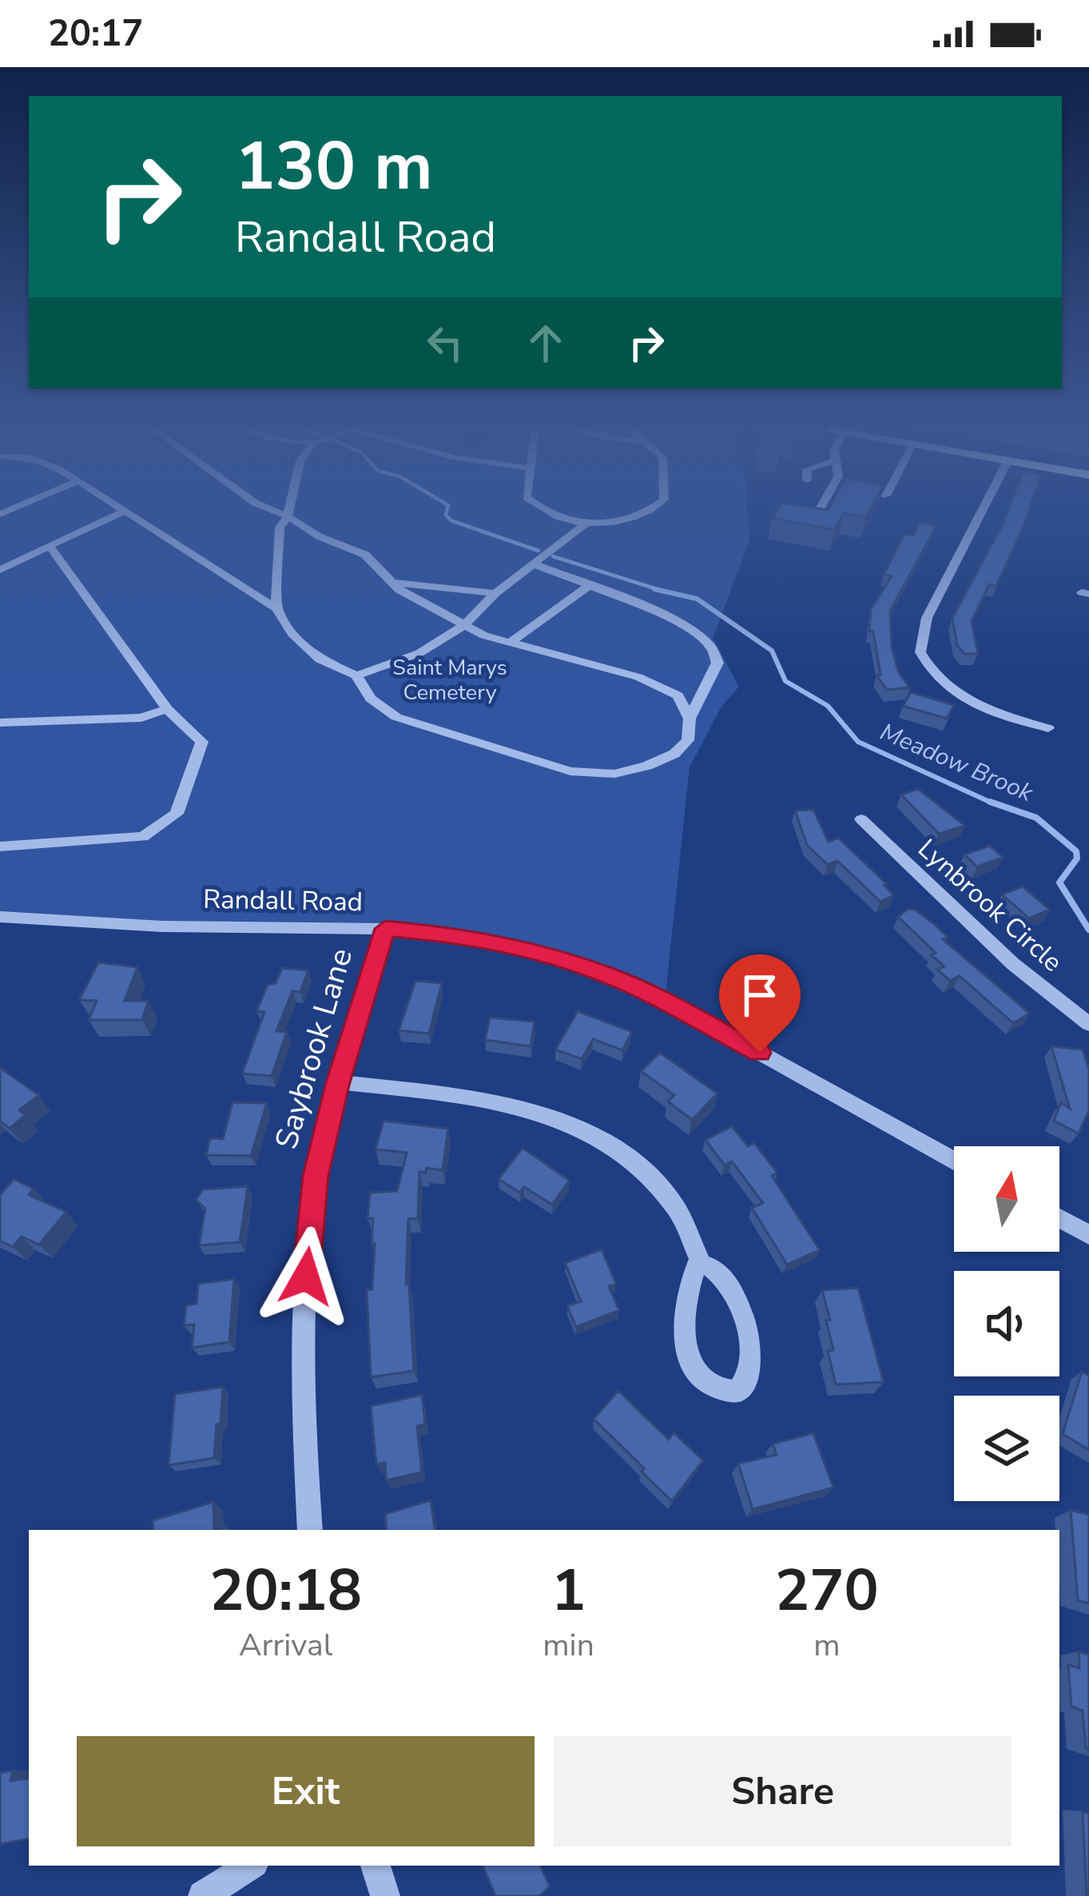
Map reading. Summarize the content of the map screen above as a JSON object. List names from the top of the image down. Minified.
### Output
{"streets":{"street":["Randall Road","Lynbrook Circle","Saybrook Lane"]},"crossings":[["Randall Road","Saybrook Lane"]],"water":["Meadow Brook"],"parks":["Saint Marys Cemetery"],"north":"top","page":{"status":"20:17","turn":["130 m","Randall Road"],"eta":["20:18","Arrival","1","min","270","m"],"buttons":["Exit","Share"]}}
